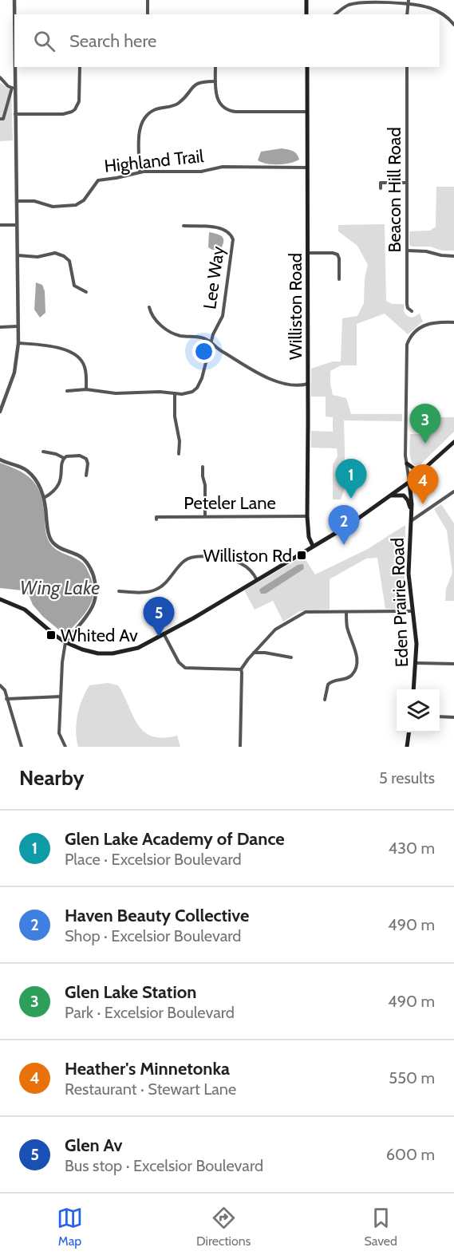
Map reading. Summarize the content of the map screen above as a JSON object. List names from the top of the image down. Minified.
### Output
{"streets":{"main road":["Williston Road","Eden Prairie Road"],"street":["Highland Trail","Beacon Hill Road","Lee Way","Peteler Lane"]},"crossings":[["Highland Trail","Williston Road"],["Williston Road","Peteler Lane"]],"water":["Wing Lake"],"places":{"transit":["Williston Rd","Whited Av"]},"page":{"search":"Search here","pins":["3","1","4","2","5"],"heading":["Nearby","5 results"],"list":[{"mark":"1","name":"Glen Lake Academy of Dance","note":"Place · Excelsior Boulevard","value":"430 m"},{"mark":"2","name":"Haven Beauty Collective","note":"Shop · Excelsior Boulevard","value":"490 m"},{"mark":"3","name":"Glen Lake Station","note":"Park · Excelsior Boulevard","value":"490 m"},{"mark":"4","name":"Heather's Minnetonka","note":"Restaurant · Stewart Lane","value":"550 m"},{"mark":"5","name":"Glen Av","note":"Bus stop · Excelsior Boulevard","value":"600 m"}],"nav":["Map","Directions","Saved"]}}
